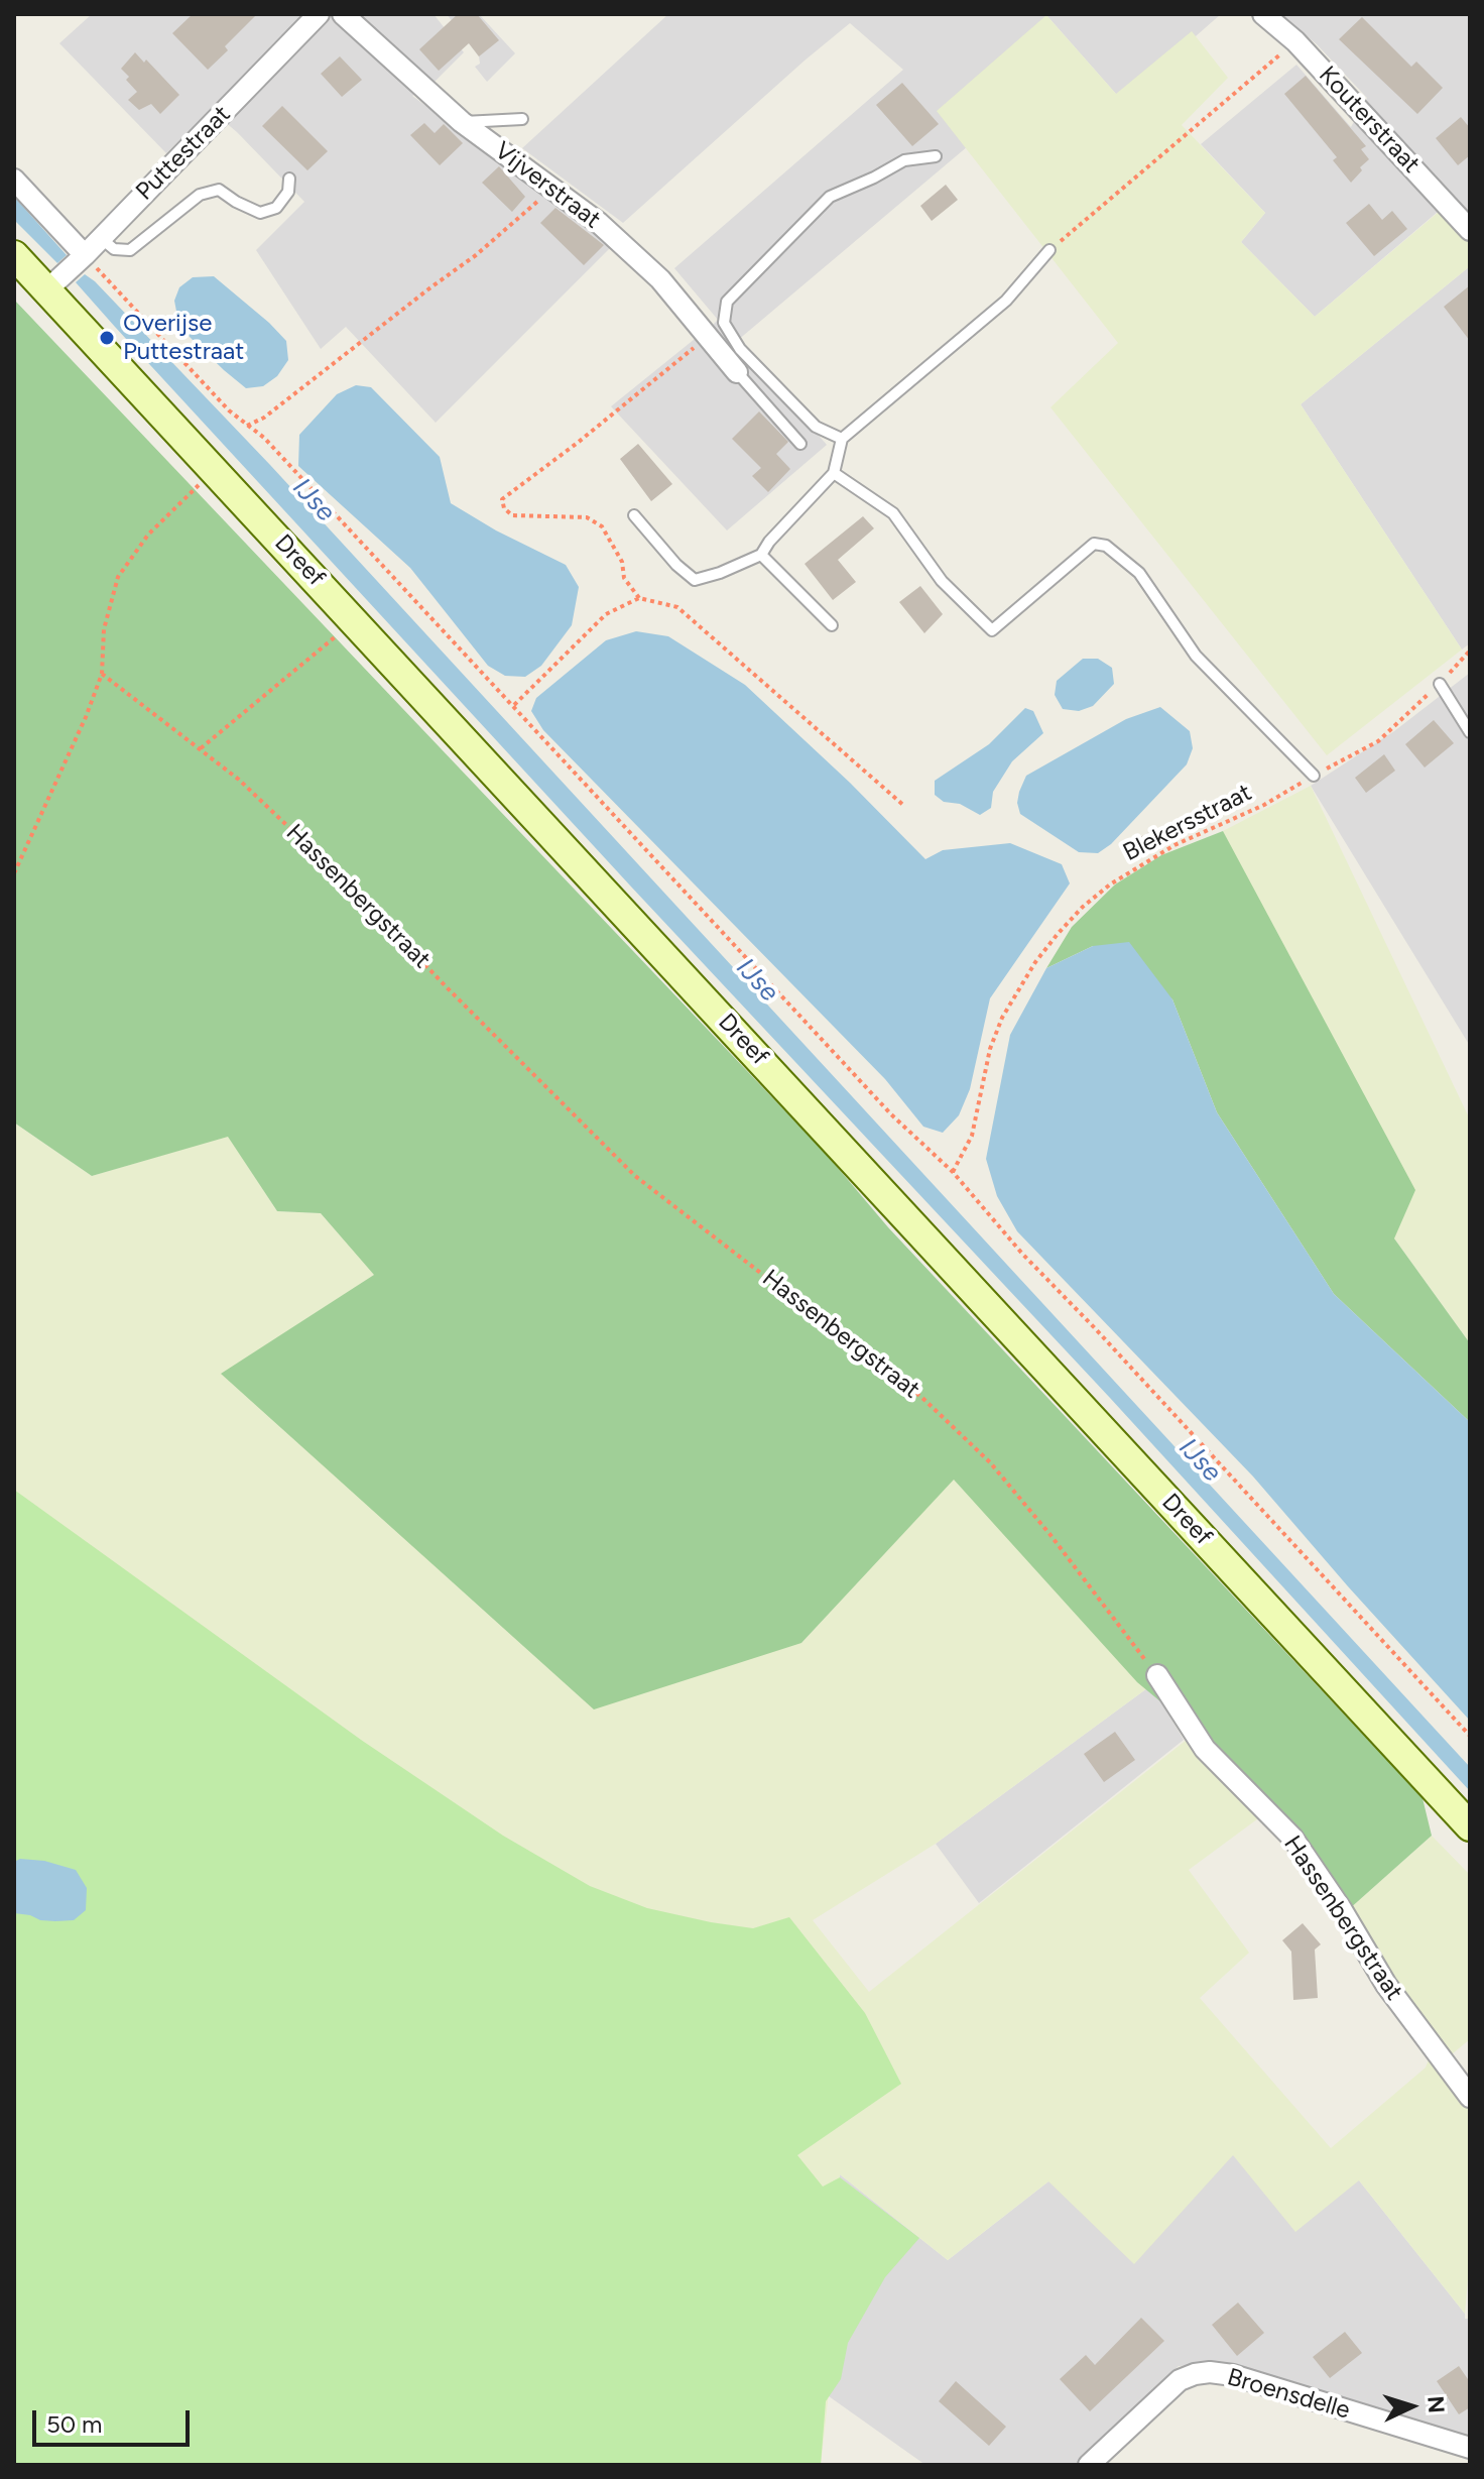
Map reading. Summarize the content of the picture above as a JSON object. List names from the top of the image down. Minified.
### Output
{"streets":{"main road":["Dreef"],"street":["Kouterstraat","Puttestraat","Vijverstraat","Hassenbergstraat","Broensdelle"],"path":["Blekersstraat"]},"crossings":[["Puttestraat","Dreef"]],"water":["IJse"],"places":["Overijse Puttestraat"],"scale_bar":"50 m","north":"right"}
